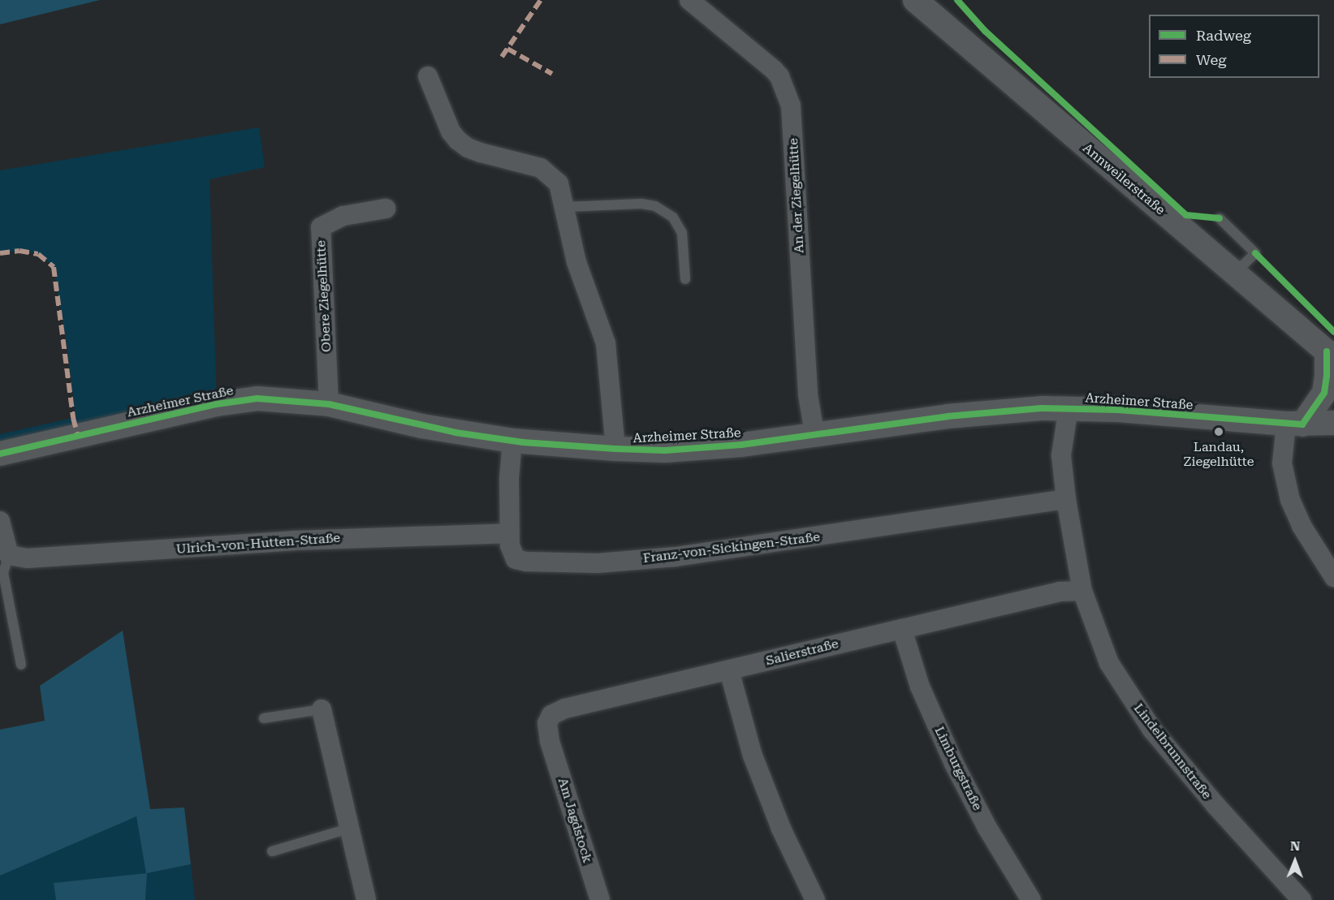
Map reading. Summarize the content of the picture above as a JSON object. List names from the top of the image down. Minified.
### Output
{"streets":{"street":["Annweilerstraße","An der Ziegelhütte","Obere Ziegelhütte","Arzheimer Straße","Ulrich-von-Hutten-Straße","Franz-von-Sickingen-Straße","Salierstraße","Lindelbrunnstraße","Limburgstraße","Am Jagdstock"]},"crossings":[["An der Ziegelhütte","Arzheimer Straße"],["Obere Ziegelhütte","Arzheimer Straße"],["Arzheimer Straße","Franz-von-Sickingen-Straße"],["Arzheimer Straße","Lindelbrunnstraße"],["Ulrich-von-Hutten-Straße","Franz-von-Sickingen-Straße"],["Franz-von-Sickingen-Straße","Lindelbrunnstraße"],["Salierstraße","Lindelbrunnstraße"],["Salierstraße","Limburgstraße"],["Salierstraße","Am Jagdstock"]],"places":["Landau, Ziegelhütte"],"legend":["Radweg","Weg"],"north":"top"}
